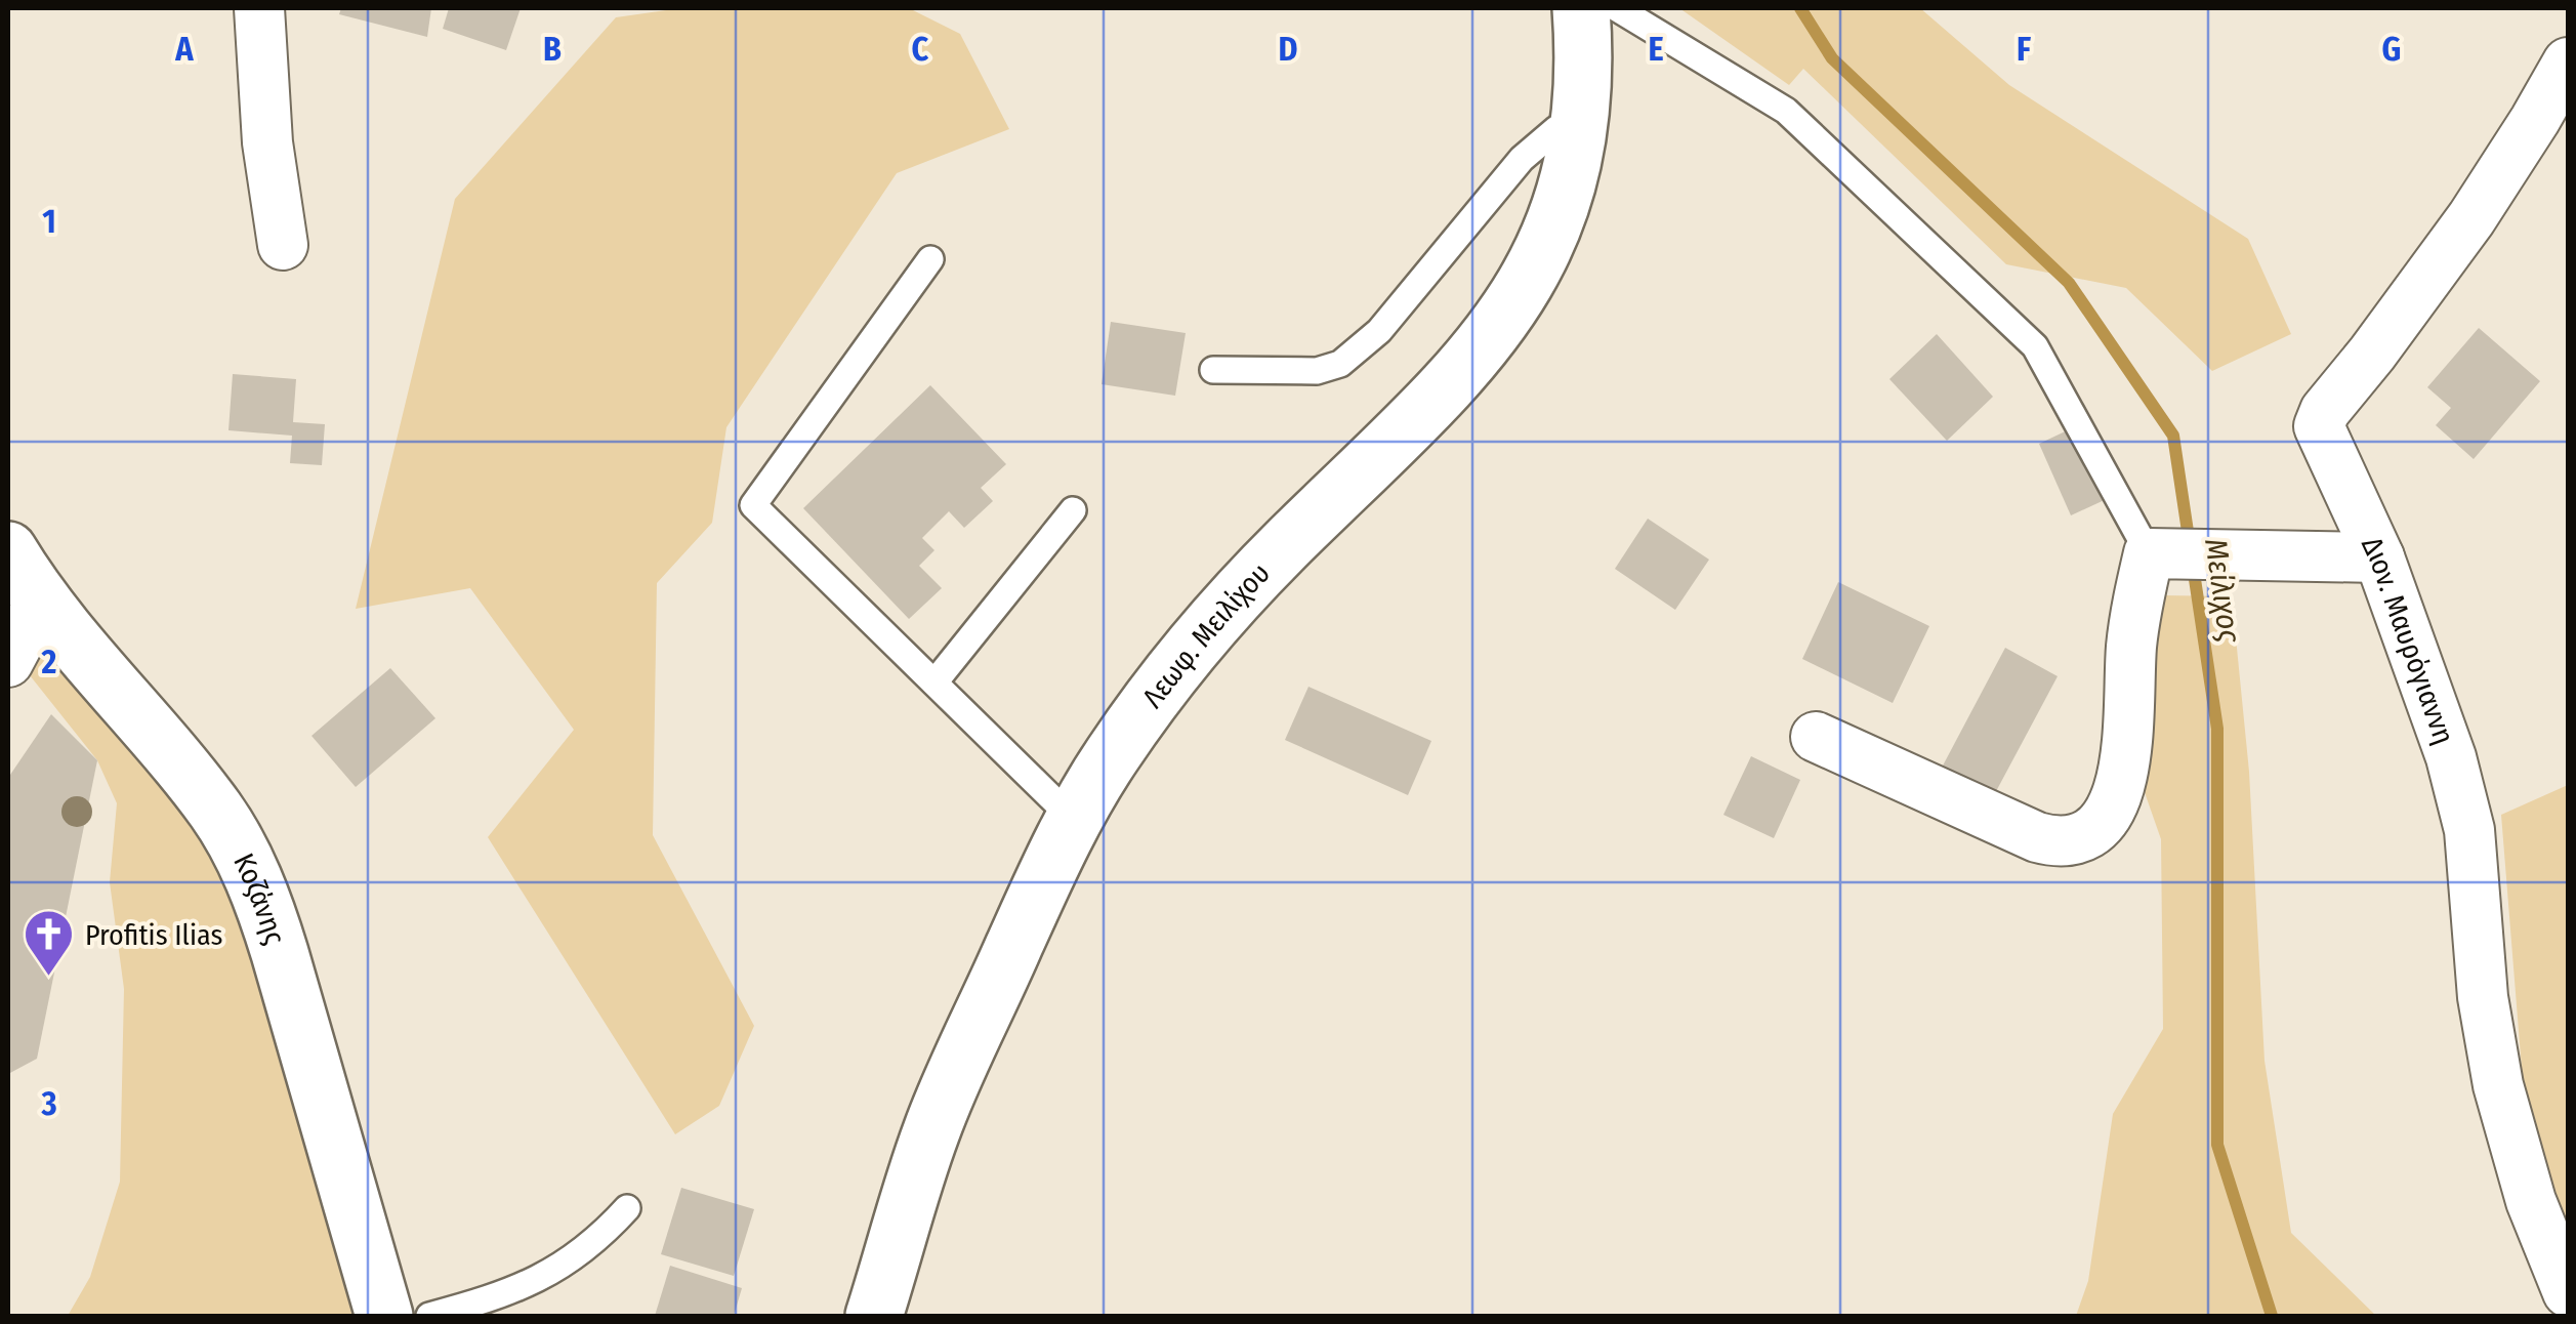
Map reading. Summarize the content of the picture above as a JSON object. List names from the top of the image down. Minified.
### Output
{"streets":{"street":["Λεωφ. Μειλίχου","Διον. Μαυρόγιαννη","Κοζάνης"]},"water":["Μείλιχος"],"places":{"church":["Profitis Ilias"]},"grid":{"columns":["A","B","C","D","E","F","G"],"rows":["1","2","3"]}}
